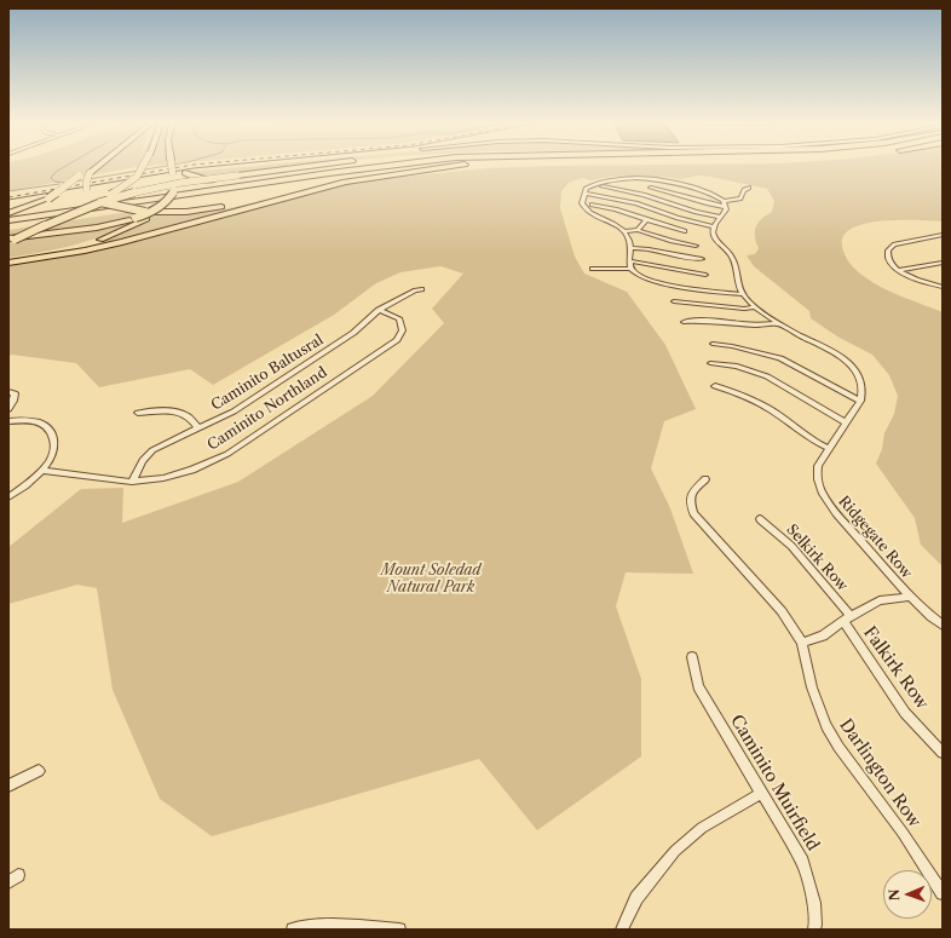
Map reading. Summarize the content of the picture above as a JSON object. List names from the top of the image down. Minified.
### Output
{"streets":{"street":["Caminito Baltusral","Caminito Northland","Ridgegate Row","Selkirk Row","Falkirk Row","Darlington Row","Caminito Muirfield"]},"crossings":[["Caminito Baltusral","Caminito Northland"],["Selkirk Row","Falkirk Row"]],"parks":["Mount Soledad Natural Park"],"north":"left"}
